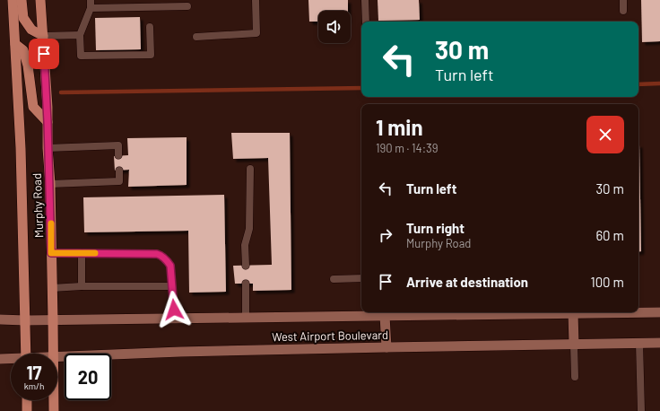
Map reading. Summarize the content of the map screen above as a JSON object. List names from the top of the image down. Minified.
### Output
{"streets":{"main road":["Murphy Road","West Airport Boulevard"]},"crossings":[["Murphy Road","West Airport Boulevard"]],"page":{"turn":["30 m","Turn left"],"heading":["1 min","190 m · 14:39"],"list":[{"name":"Turn left","value":"30 m"},{"name":"Turn right","note":"Murphy Road","value":"60 m"},{"name":"Arrive at destination","value":"100 m"}],"speed":"17 km/h","limit":"20"}}
